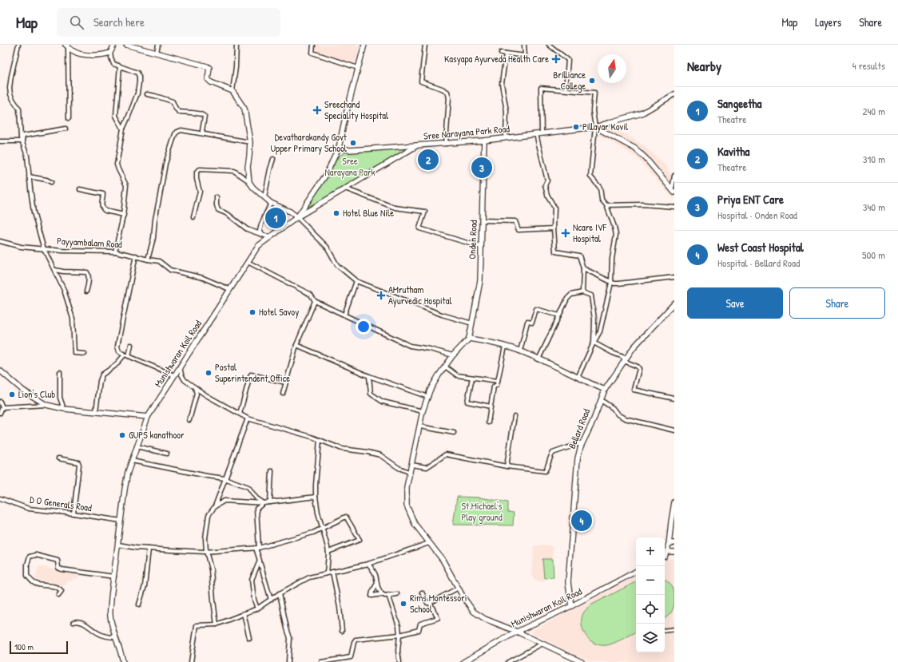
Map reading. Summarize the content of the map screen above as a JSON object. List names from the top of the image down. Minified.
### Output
{"streets":{"main road":["Sree Narayana Park Road","Onden Road","Munishwaran Koil Road","Bellard Road"],"street":["Payyambalam Road","D O Generals Road"]},"crossings":[["Sree Narayana Park Road","Onden Road"],["Sree Narayana Park Road","Munishwaran Koil Road"],["Payyambalam Road","Munishwaran Koil Road"],["Munishwaran Koil Road","Bellard Road"],["Munishwaran Koil Road","D O Generals Road"]],"parks":["Sree Narayana Park","St.Michael's Play ground"],"places":{"health":["Kasyapa Ayurveda Health Care","Sreechand Speciality Hospital","Ncare IVF Hospital","AMrutham Ayurvedic Hospital"],"other":["Brilliance College","Pillayar Kovil","Devatharakandy Govt Upper Primary School","Hotel Blue Nile","Hotel Savoy","Postal Superintendent Office","Lion's Club","GUPS kanathoor","Rims Montessori School"]},"scale_bar":"100 m","north":"top","page":{"header":"Map","search":"Search here","nav":["Map","Layers","Share"],"heading":["Nearby","4 results"],"list":[{"mark":"1","name":"Sangeetha","note":"Theatre","value":"240 m"},{"mark":"2","name":"Kavitha","note":"Theatre","value":"310 m"},{"mark":"3","name":"Priya ENT Care","note":"Hospital · Onden Road","value":"340 m"},{"mark":"4","name":"West Coast Hospital","note":"Hospital · Bellard Road","value":"500 m"}],"pins":["2","3","1","4"],"buttons":["Save","Share"],"map_buttons":["+","−"],"scale":"100 m"}}
